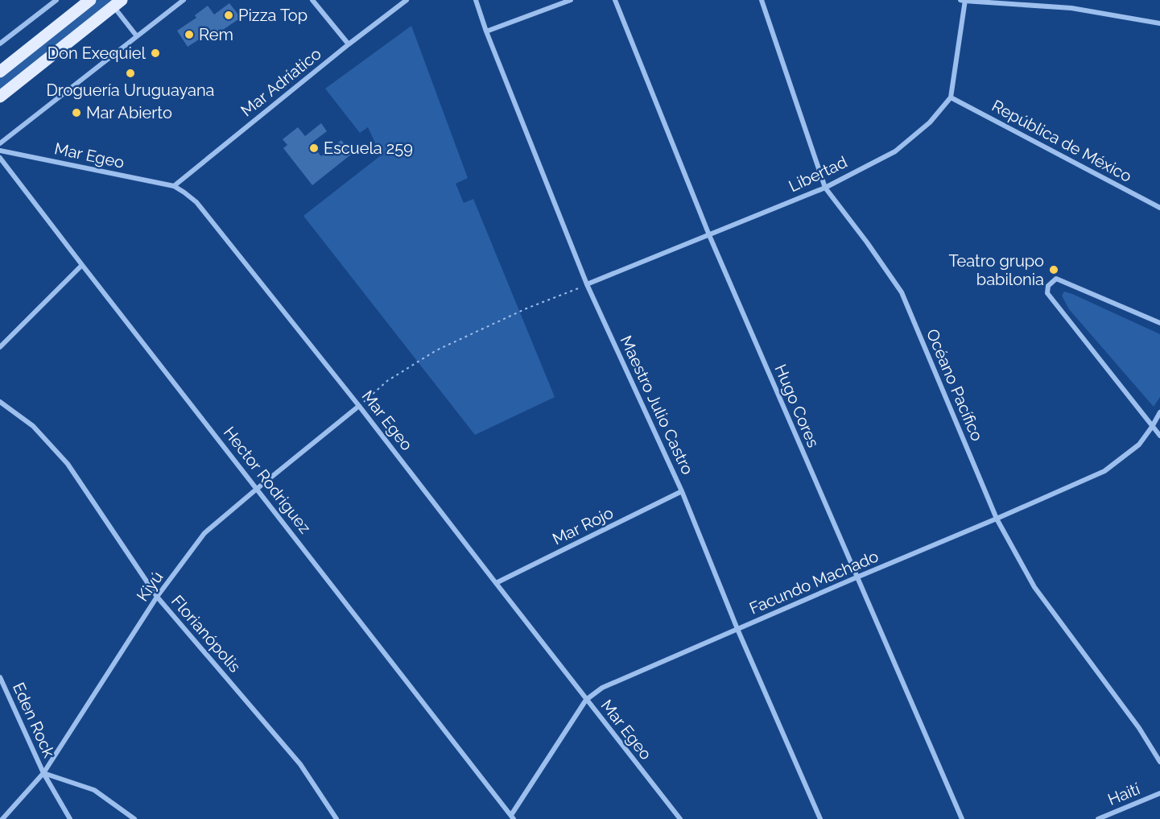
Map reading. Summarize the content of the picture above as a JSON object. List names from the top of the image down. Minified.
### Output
{"streets":{"street":["Mar Adríatico","República de México","Mar Egeo","Libertad","Océano Pacífico","Maestro Julio Castro","Hugo Cores","Hector Rodriguez","Mar Rojo","Facundo Machado","Kiyú","Florianópolis","Eden Rock","Haití"]},"crossings":[["Mar Adríatico","Mar Egeo"],["República de México","Libertad"],["Mar Egeo","Mar Rojo"],["Mar Egeo","Facundo Machado"],["Mar Egeo","Kiyú"],["Libertad","Océano Pacífico"],["Libertad","Maestro Julio Castro"],["Libertad","Hugo Cores"],["Océano Pacífico","Facundo Machado"],["Maestro Julio Castro","Mar Rojo"],["Maestro Julio Castro","Facundo Machado"],["Hugo Cores","Facundo Machado"],["Hector Rodriguez","Facundo Machado"],["Hector Rodriguez","Kiyú"],["Kiyú","Florianópolis"],["Kiyú","Eden Rock"]],"places":["Pizza Top","Rem","Don Exequiel","Droguería Uruguayana","Mar Abierto","Escuela 259","Teatro grupo babilonia"]}
